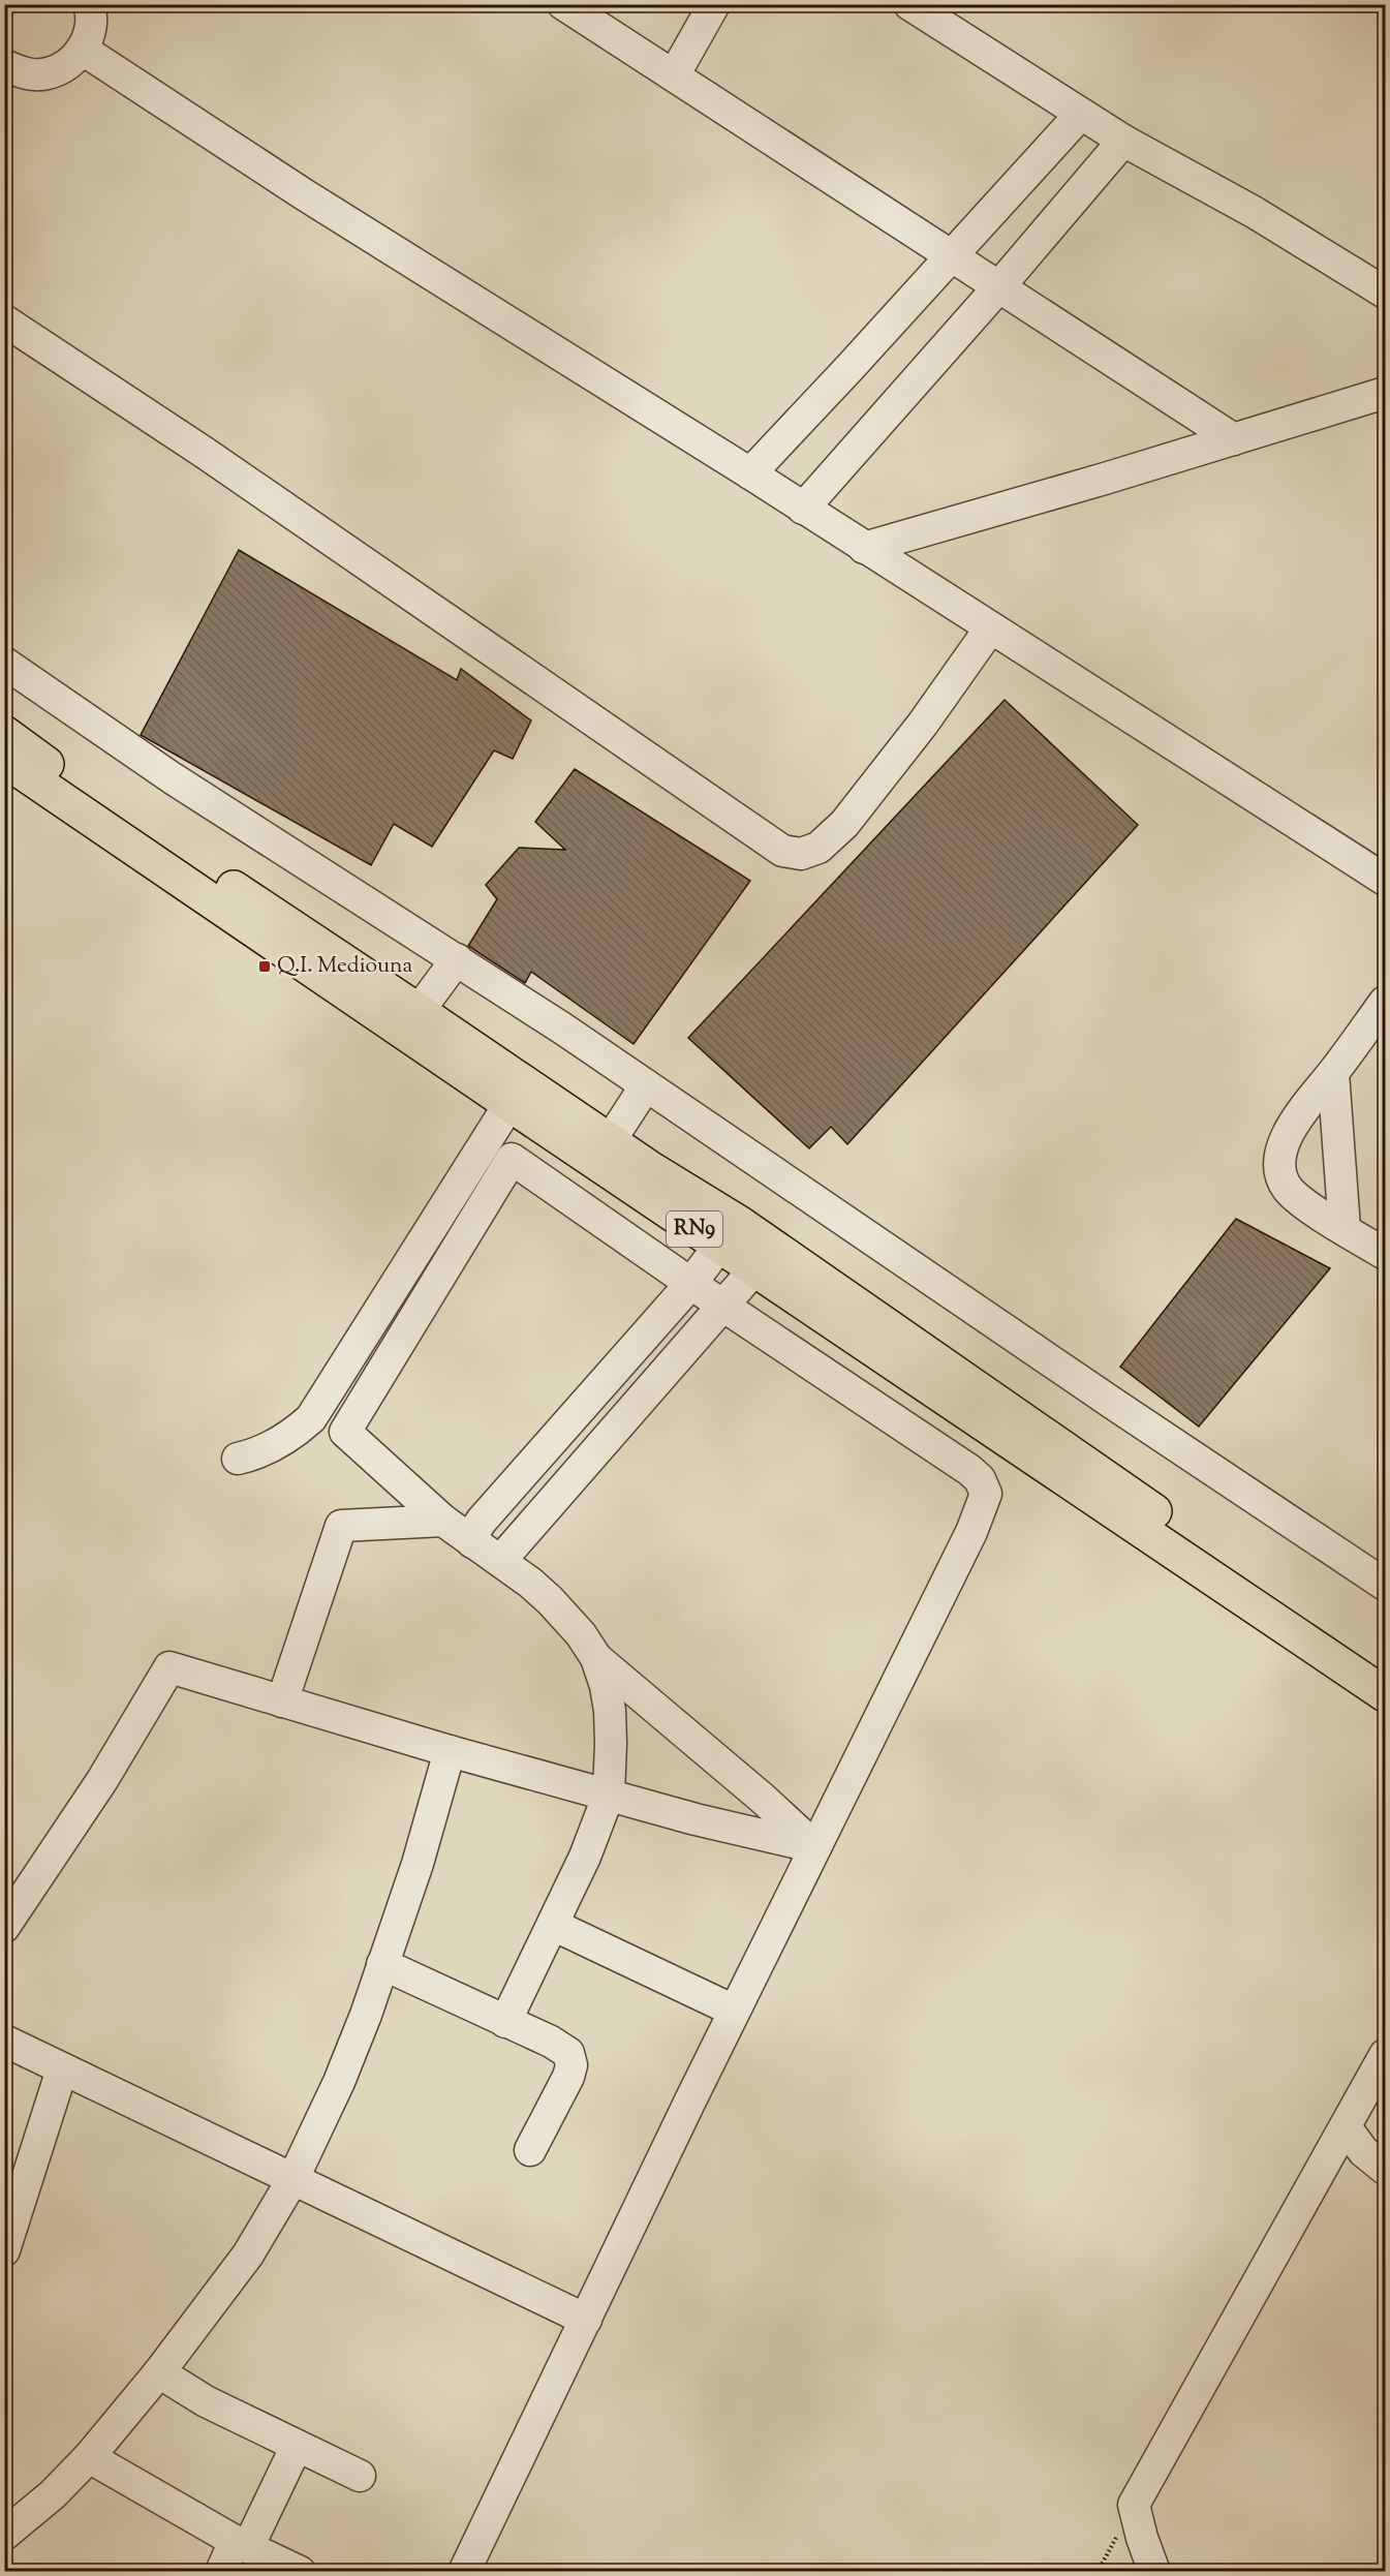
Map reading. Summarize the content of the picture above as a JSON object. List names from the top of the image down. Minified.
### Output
{"streets":{"highway":["RN9"]},"places":{"transit":["Q.I. Mediouna"]}}
